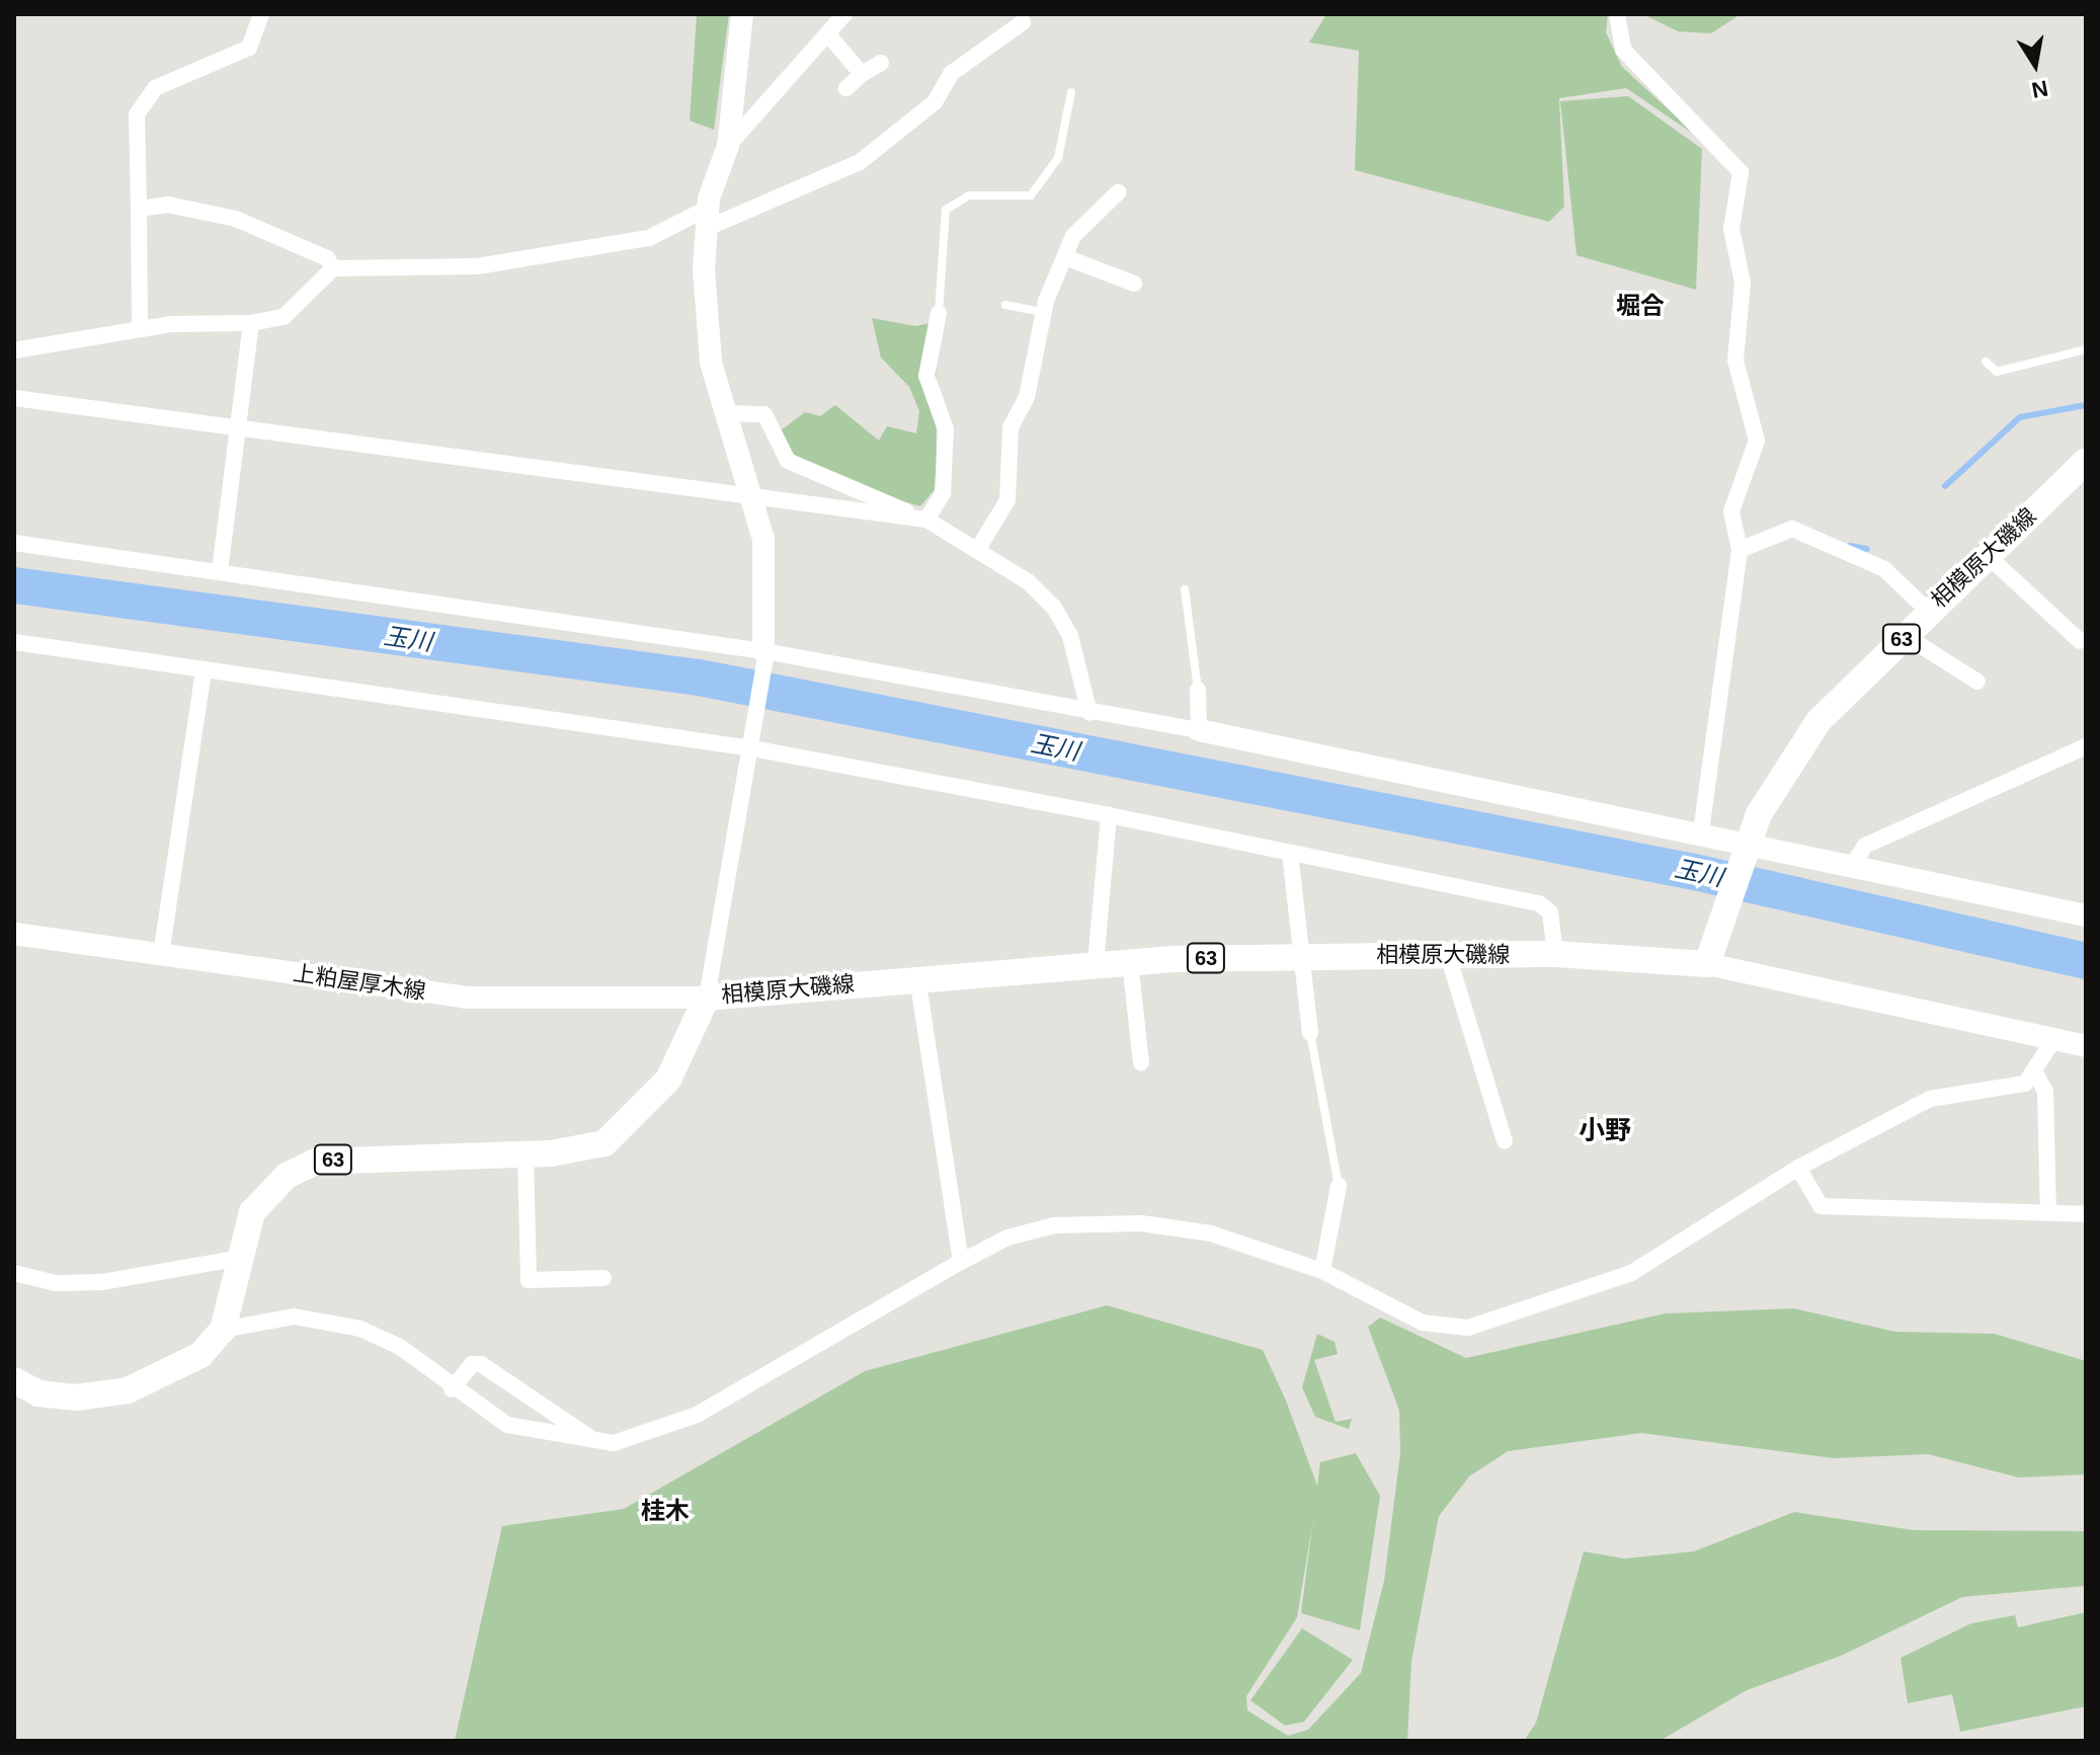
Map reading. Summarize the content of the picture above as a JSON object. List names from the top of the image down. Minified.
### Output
{"streets":{"main road":["相模原大磯線","63"],"street":["上粕屋厚木線"]},"crossings":[["相模原大磯線","63"],["相模原大磯線","上粕屋厚木線"]],"districts":["堀合","小野","桂木"],"water":["玉川"],"north":"bottom"}
